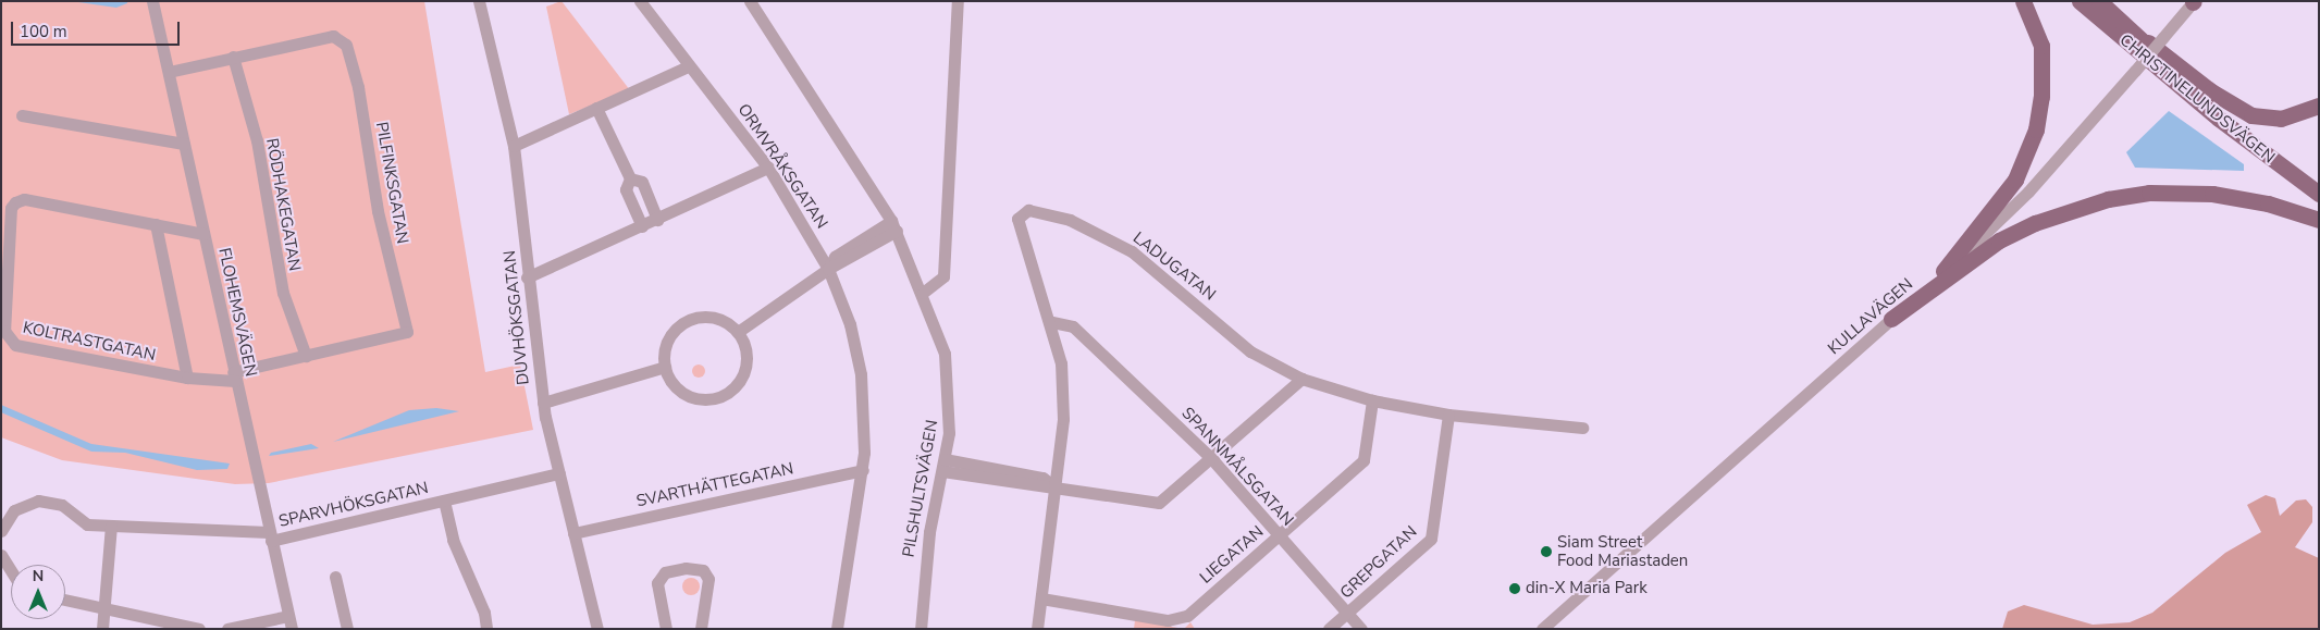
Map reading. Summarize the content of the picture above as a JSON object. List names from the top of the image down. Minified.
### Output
{"streets":{"main road":["CHRISTINELUNDSVÄGEN"],"street":["ORMVRÅKSGATAN","PILFINKSGATAN","RÖDHAKEGATAN","LADUGATAN","FLOHEMSVÄGEN","KULLAVÄGEN","DUVHÖKSGATAN","KOLTRASTGATAN","SPANNMÅLSGATAN","SVARTHÄTTEGATAN","PILSHULTSVÄGEN","SPARVHÖKSGATAN","LIEGATAN","GREPGATAN"]},"crossings":[["ORMVRÅKSGATAN","SVARTHÄTTEGATAN"],["PILFINKSGATAN","RÖDHAKEGATAN"],["PILFINKSGATAN","FLOHEMSVÄGEN"],["PILFINKSGATAN","KOLTRASTGATAN"],["LADUGATAN","SPANNMÅLSGATAN"],["LADUGATAN","LIEGATAN"],["LADUGATAN","GREPGATAN"],["FLOHEMSVÄGEN","KOLTRASTGATAN"],["FLOHEMSVÄGEN","SPARVHÖKSGATAN"],["DUVHÖKSGATAN","SVARTHÄTTEGATAN"],["DUVHÖKSGATAN","SPARVHÖKSGATAN"],["SPANNMÅLSGATAN","LIEGATAN"],["SPANNMÅLSGATAN","GREPGATAN"]],"places":["Siam Street Food Mariastaden","din-X Maria Park"],"scale_bar":"100 m","north":"top"}
